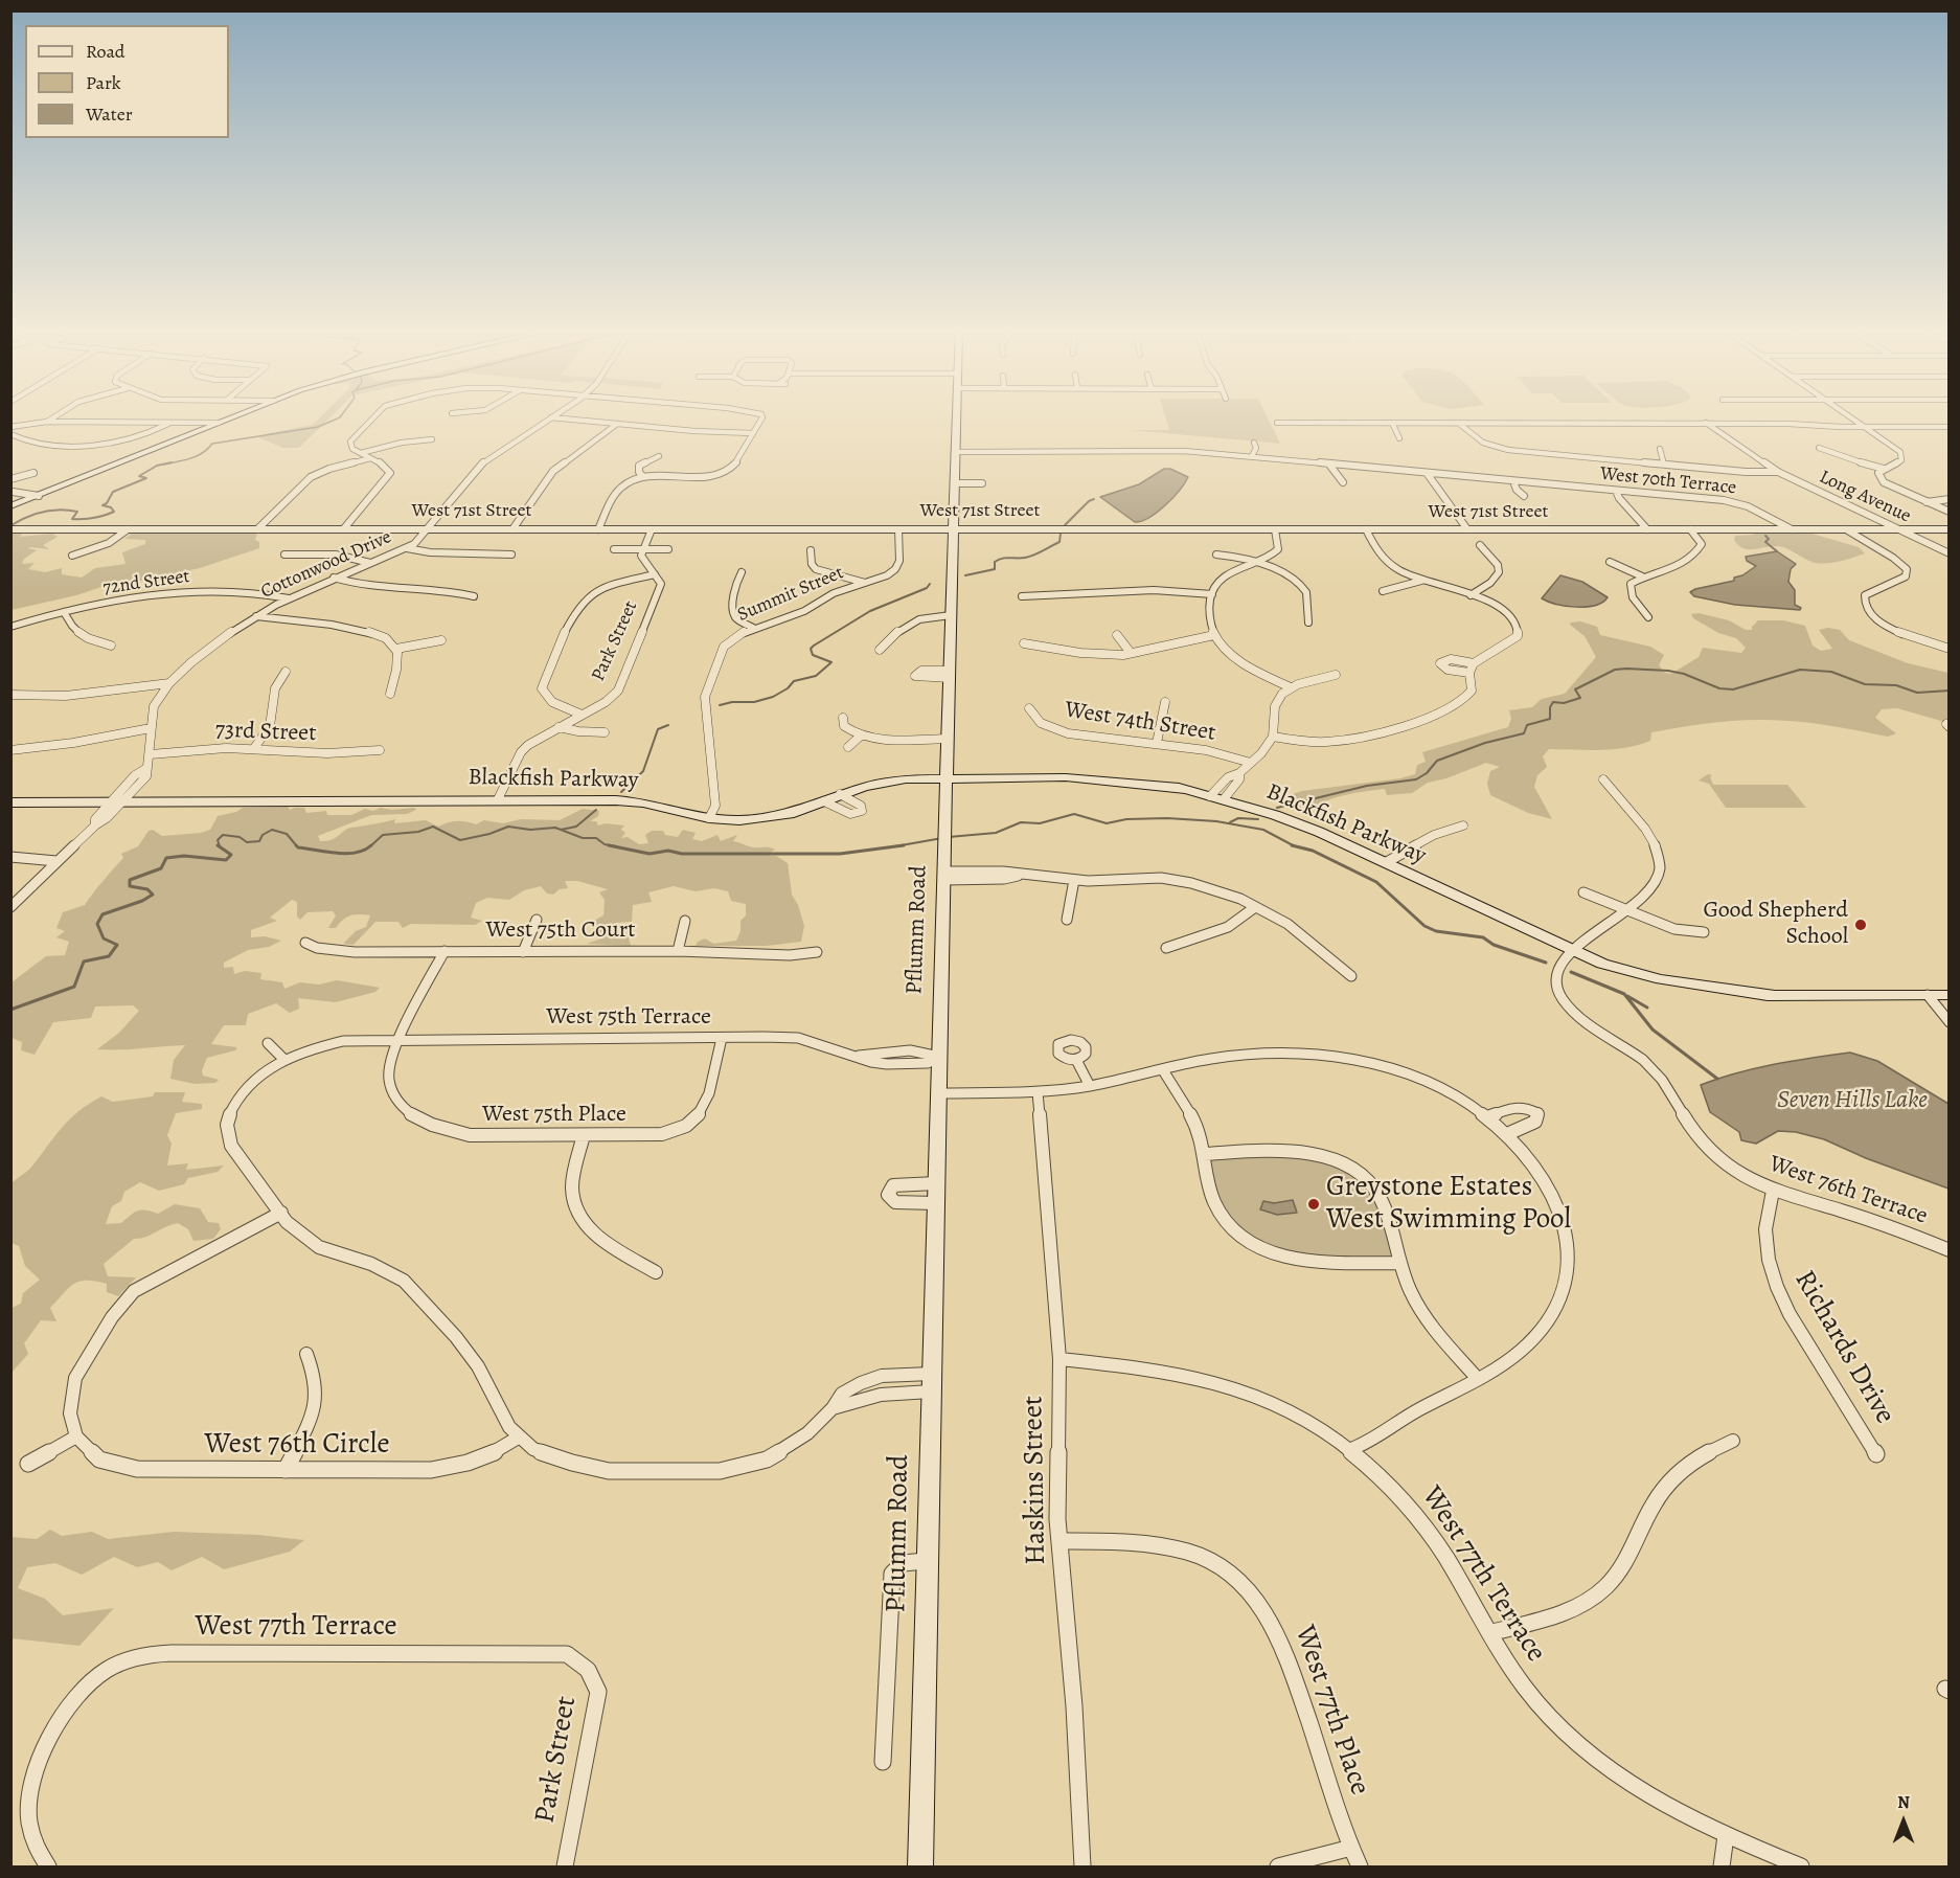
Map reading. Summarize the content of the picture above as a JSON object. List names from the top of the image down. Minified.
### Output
{"streets":{"main road":["West 71st Street","Blackfish Parkway","Pflumm Road"],"street":["West 70th Terrace","Long Avenue","Cottonwood Drive","72nd Street","Summit Street","Park Street","West 74th Street","73rd Street","West 75th Court","West 75th Terrace","West 75th Place","West 76th Terrace","Richards Drive","West 76th Circle","Haskins Street","West 77th Terrace","West 77th Place"]},"crossings":[["West 70th Terrace","West 71st Street"],["West 70th Terrace","Pflumm Road"],["Long Avenue","West 71st Street"],["West 71st Street","Cottonwood Drive"],["West 71st Street","Summit Street"],["West 71st Street","Pflumm Road"],["Cottonwood Drive","72nd Street"],["Cottonwood Drive","73rd Street"],["Cottonwood Drive","Blackfish Parkway"],["Summit Street","Blackfish Parkway"],["Park Street","Blackfish Parkway"],["Park Street","West 77th Terrace"],["Blackfish Parkway","Pflumm Road"],["Blackfish Parkway","West 76th Terrace"],["Pflumm Road","West 75th Terrace"],["West 75th Court","West 75th Place"],["West 75th Terrace","West 75th Place"],["West 75th Terrace","West 76th Circle"],["West 76th Terrace","Richards Drive"],["Haskins Street","West 77th Terrace"],["Haskins Street","West 77th Place"]],"water":["Seven Hills Lake"],"places":["Good Shepherd School","Greystone Estates West Swimming Pool"],"legend":["Road","Park","Water"],"north":"top"}
